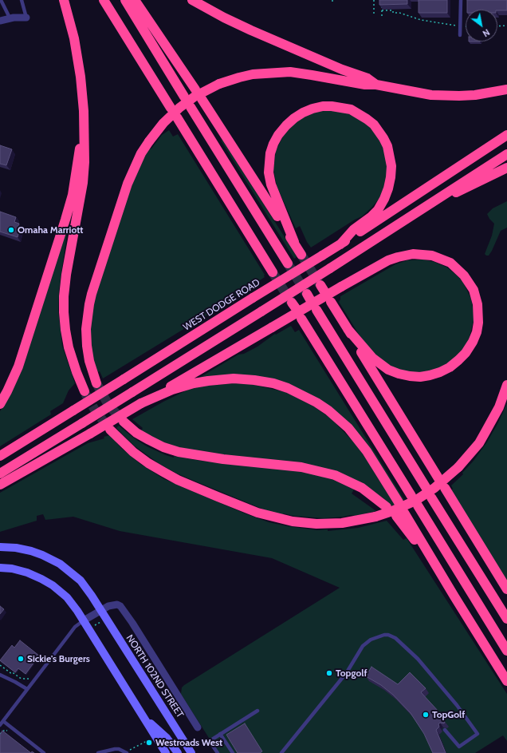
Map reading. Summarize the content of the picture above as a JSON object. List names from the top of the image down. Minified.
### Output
{"streets":{"highway":["WEST DODGE ROAD"],"main road":["NORTH 102ND STREET"]},"places":["Omaha Marriott","Sickie's Burgers","Topgolf","TopGolf","Westroads West"],"north":"bottom right"}
